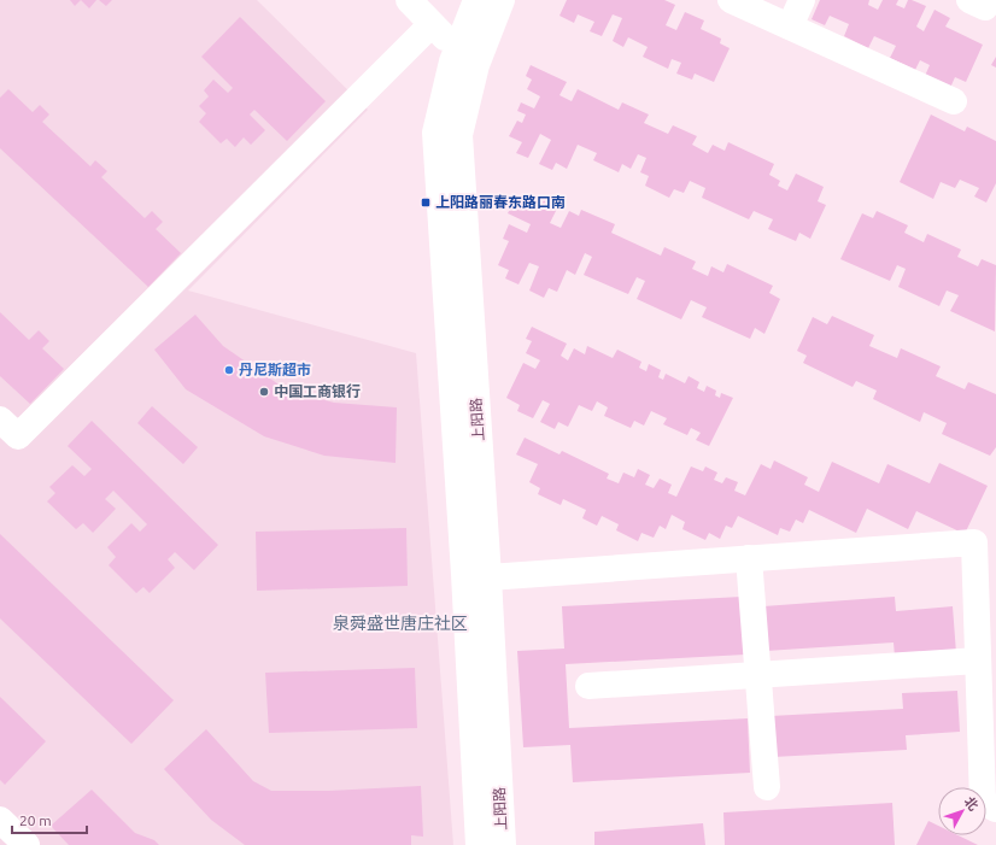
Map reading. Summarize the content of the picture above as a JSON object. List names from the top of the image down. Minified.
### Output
{"streets":{"street":["上阳路"]},"districts":["泉舜盛世唐庄社区"],"places":{"transit":["上阳路丽春东路口南"],"other":["丹尼斯超市","中国工商银行"]},"scale_bar":"20 m","north":"top right"}
